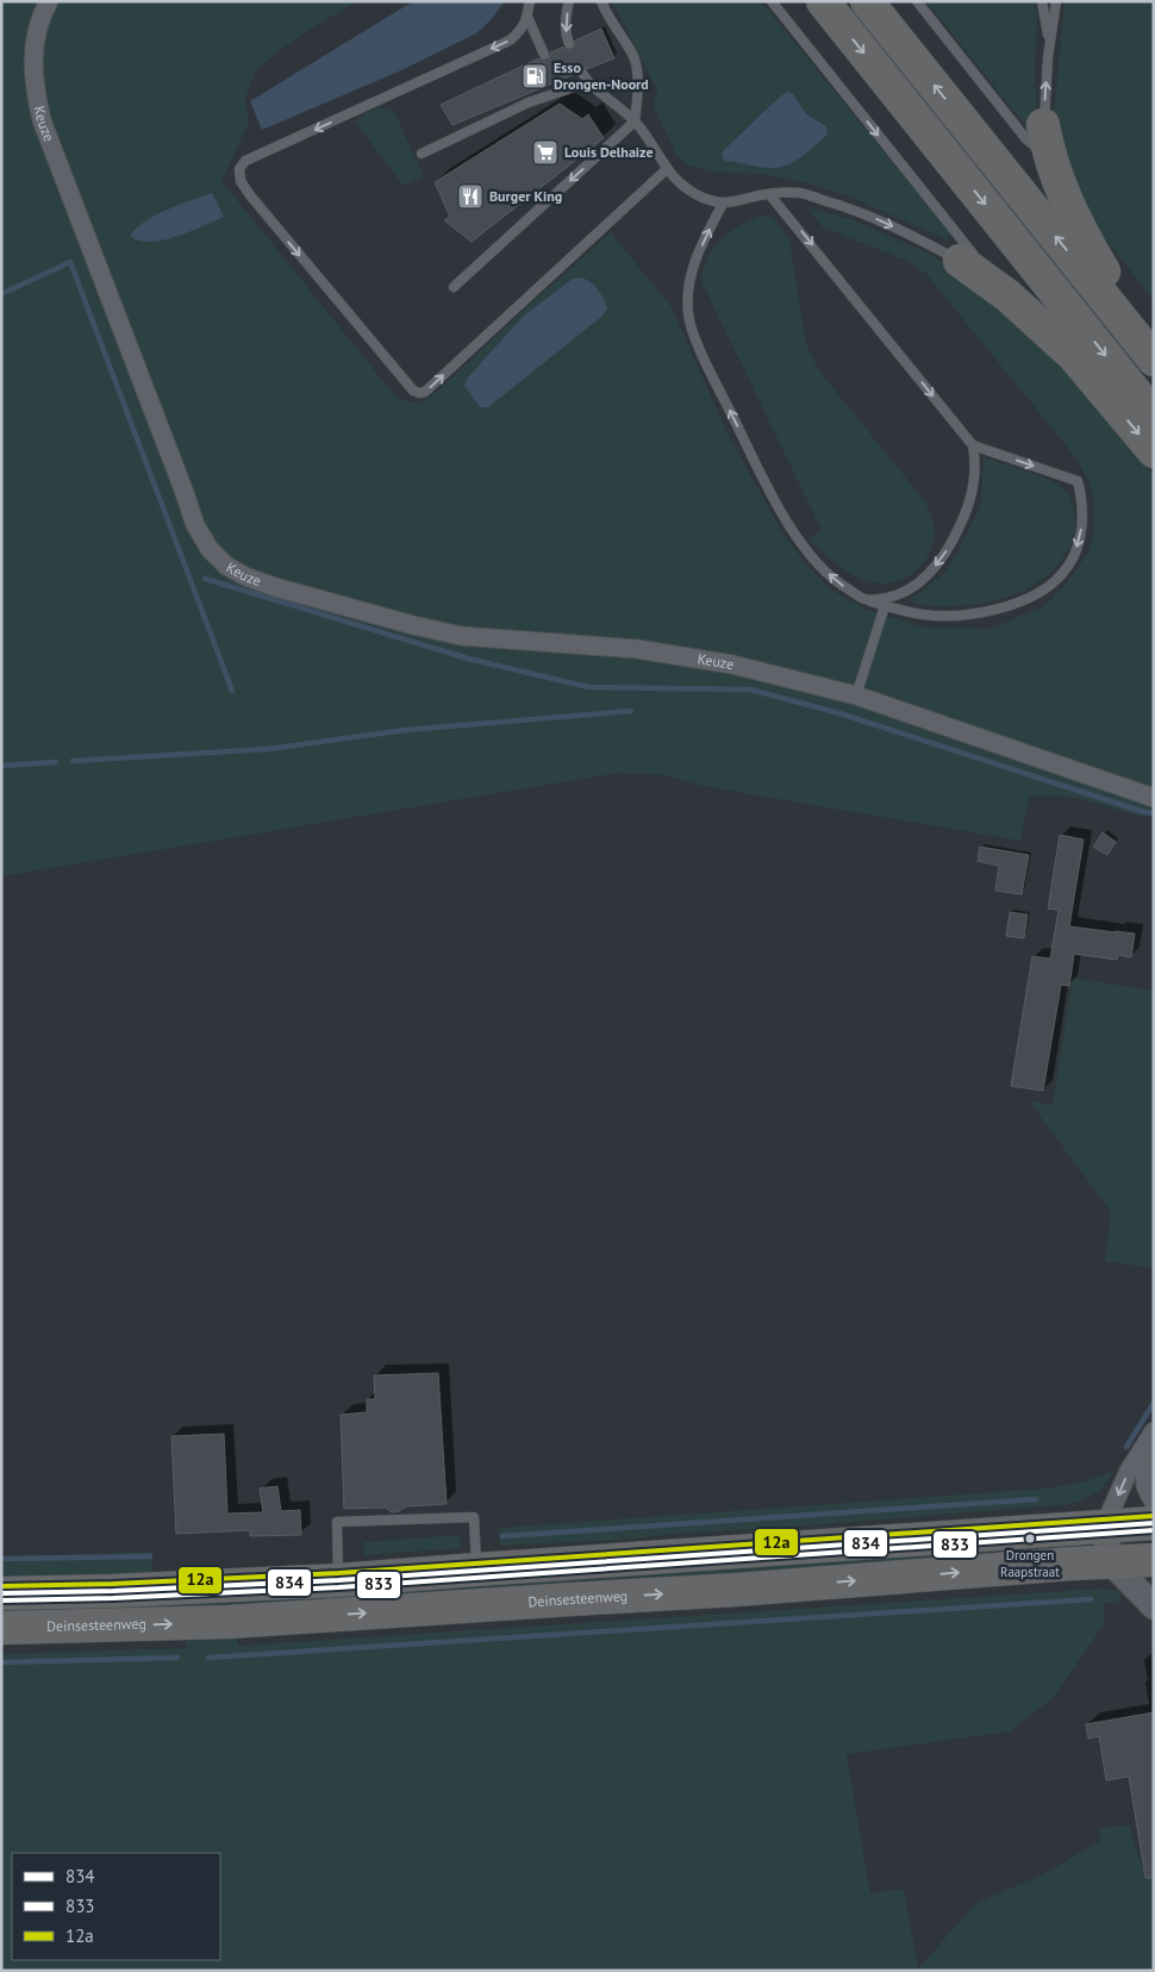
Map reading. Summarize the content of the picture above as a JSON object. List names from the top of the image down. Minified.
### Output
{"streets":{"highway":["Deinsesteenweg"],"street":["Keuze"]},"places":{"fuel station":["Esso Drongen-Noord"],"supermarket":["Louis Delhaize"],"restaurant":["Burger King"],"other":["Drongen Raapstraat"]},"lines":["transit line 12a","transit line 834","transit line 833"],"legend":["834","833","12a"]}
